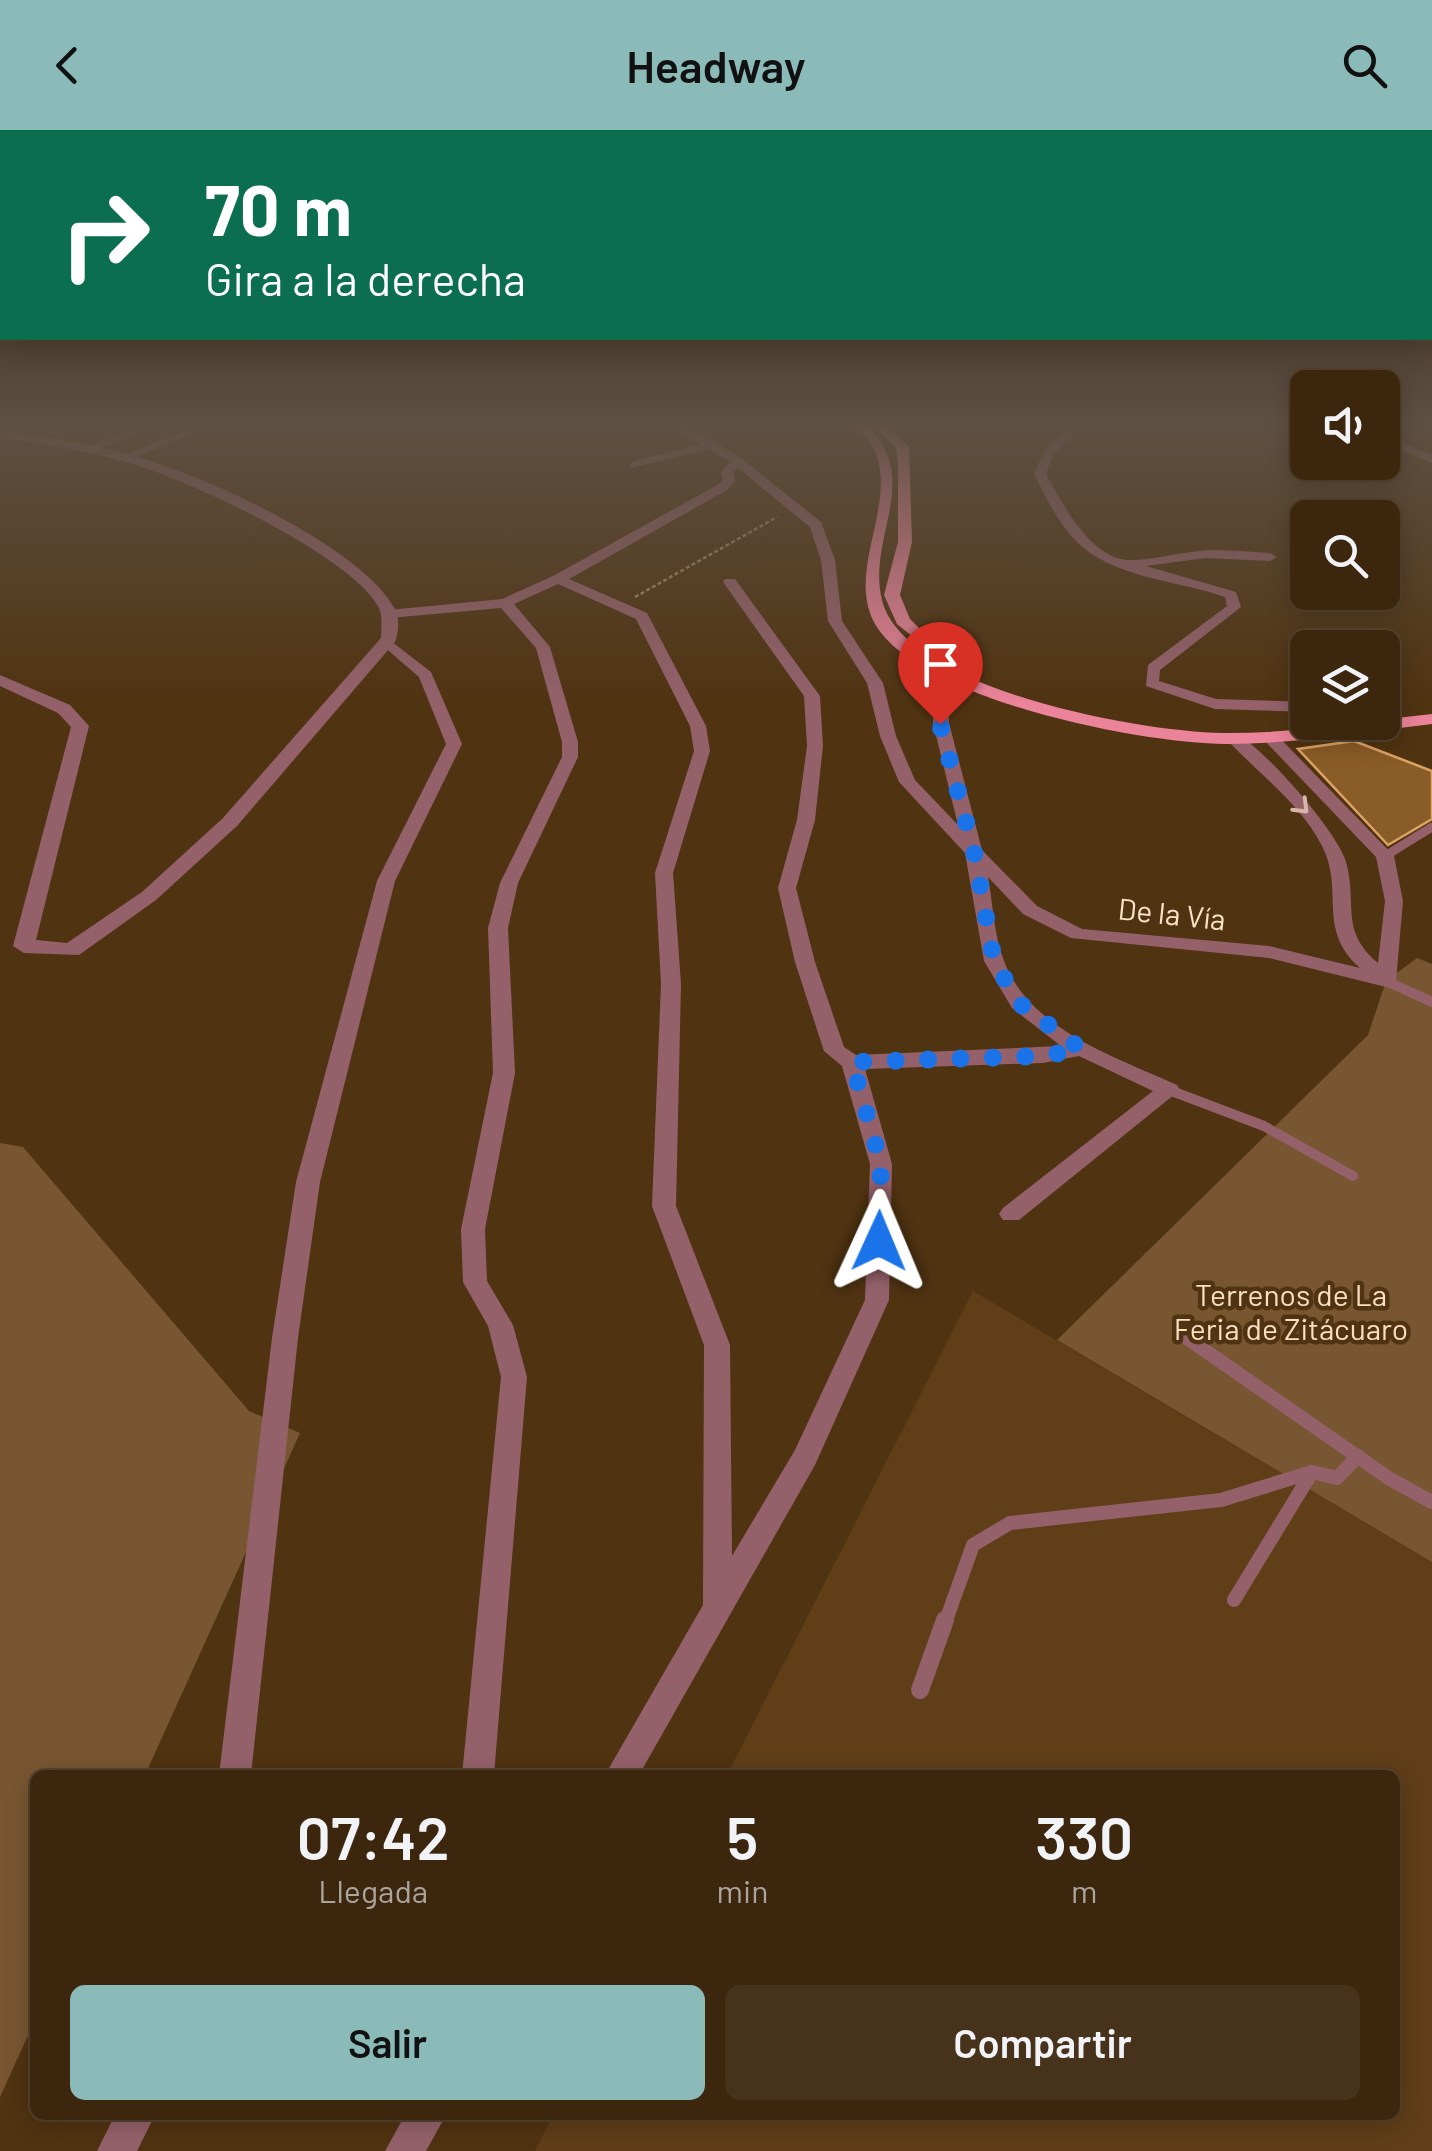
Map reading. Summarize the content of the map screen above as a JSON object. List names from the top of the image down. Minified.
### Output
{"streets":{"street":["De la Vía"]},"parks":["Terrenos de La Feria de Zitácuaro"],"page":{"header":"Headway","turn":["70 m","Gira a la derecha"],"eta":["07:42","Llegada","5","min","330","m"],"buttons":["Salir","Compartir"]}}
